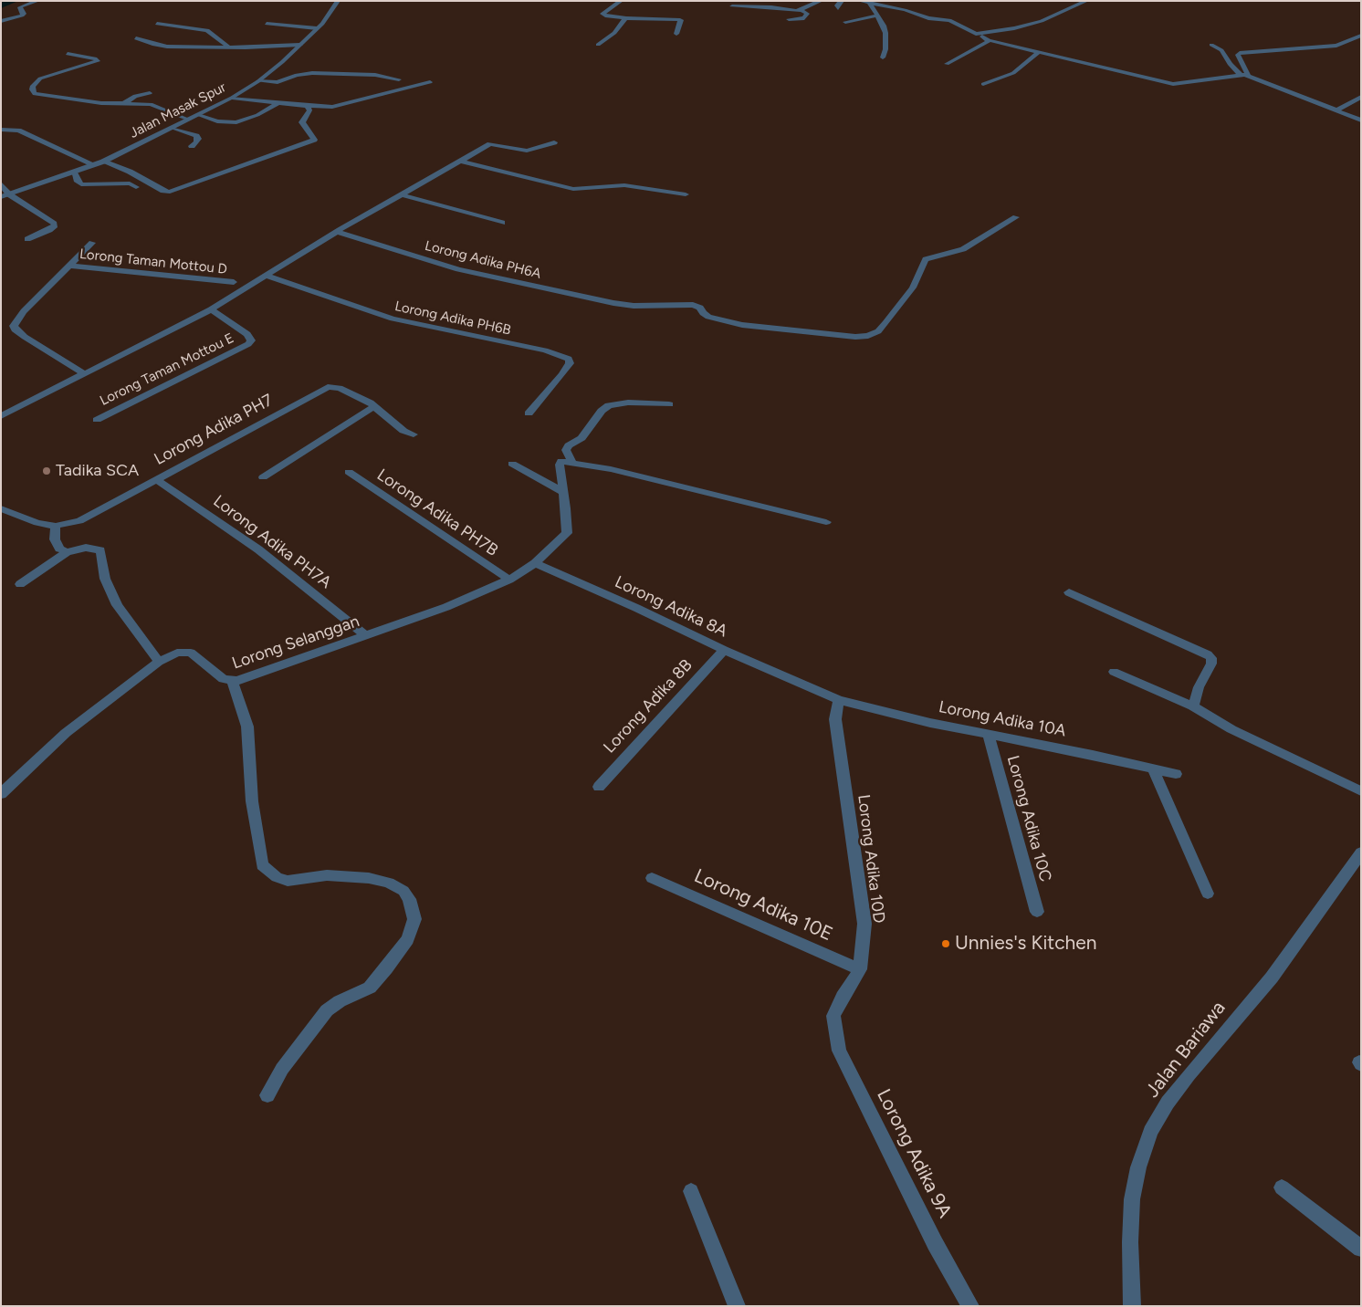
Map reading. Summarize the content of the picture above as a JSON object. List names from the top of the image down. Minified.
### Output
{"streets":{"street":["Jalan Masak Spur","Lorong Adika PH6A","Lorong Taman Mottou D","Lorong Adika PH6B","Lorong Taman Mottou E","Lorong Adika PH7","Lorong Adika PH7B","Lorong Adika PH7A","Lorong Adika 8A","Lorong Selanggan","Lorong Adika 8B","Lorong Adika 10A","Lorong Adika 10C","Lorong Adika 10D","Lorong Adika 10E","Jalan Bariawa","Lorong Adika 9A"]},"crossings":[["Lorong Adika PH7","Lorong Adika PH7A"],["Lorong Adika PH7B","Lorong Selanggan"],["Lorong Adika PH7A","Lorong Selanggan"],["Lorong Adika 8A","Lorong Selanggan"],["Lorong Adika 8A","Lorong Adika 8B"],["Lorong Adika 8A","Lorong Adika 10A"],["Lorong Adika 10A","Lorong Adika 10C"],["Lorong Adika 10A","Lorong Adika 10D"],["Lorong Adika 10D","Lorong Adika 10E"],["Lorong Adika 10D","Lorong Adika 9A"]],"places":["Tadika SCA","Unnies's Kitchen"]}
